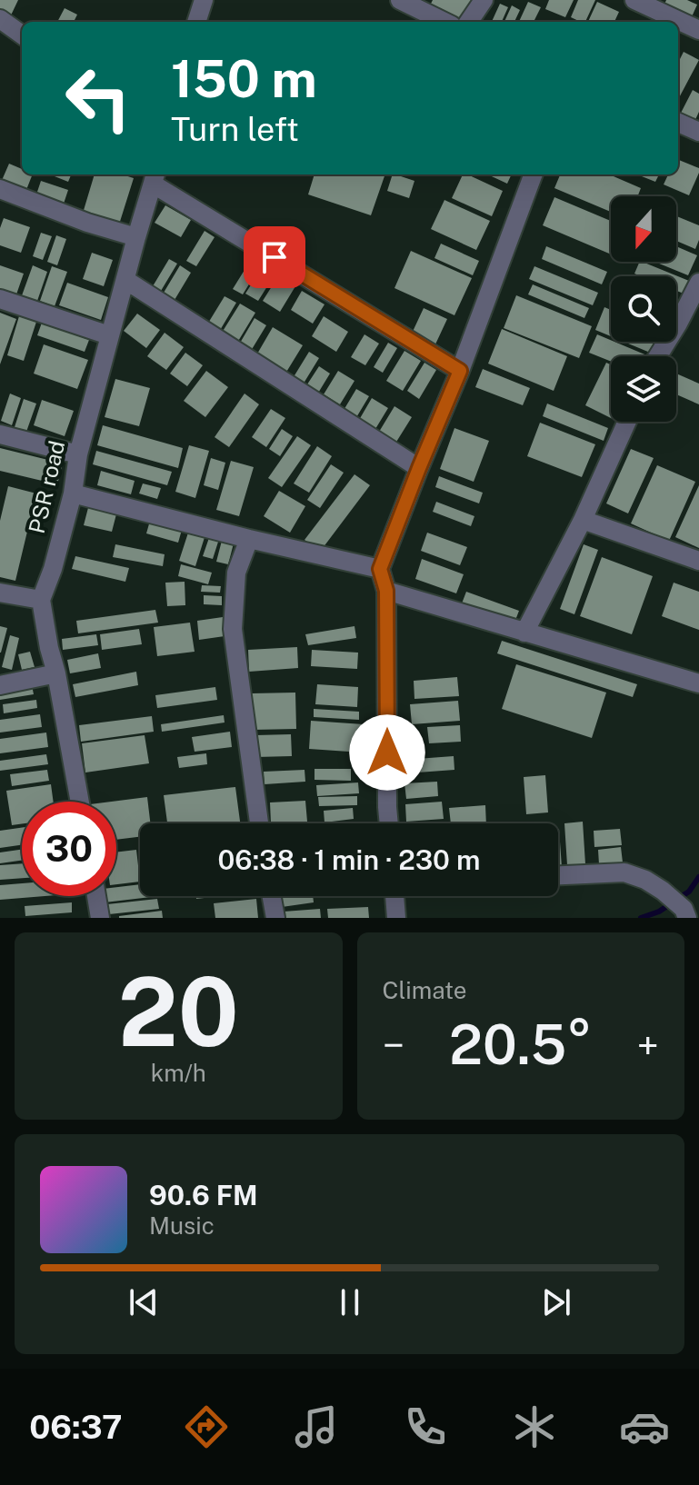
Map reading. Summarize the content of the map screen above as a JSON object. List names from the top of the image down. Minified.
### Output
{"streets":{"street":["PSR road"]},"north":"bottom","page":{"turn":["150 m","Turn left"],"limit":"30","trip":"06:38 · 1 min · 230 m","tile":[["20","km/h"],"Climate"],"heat":["−","20.5°","+"],"song":["90.6 FM","Music"],"tabs":"06:37"}}
